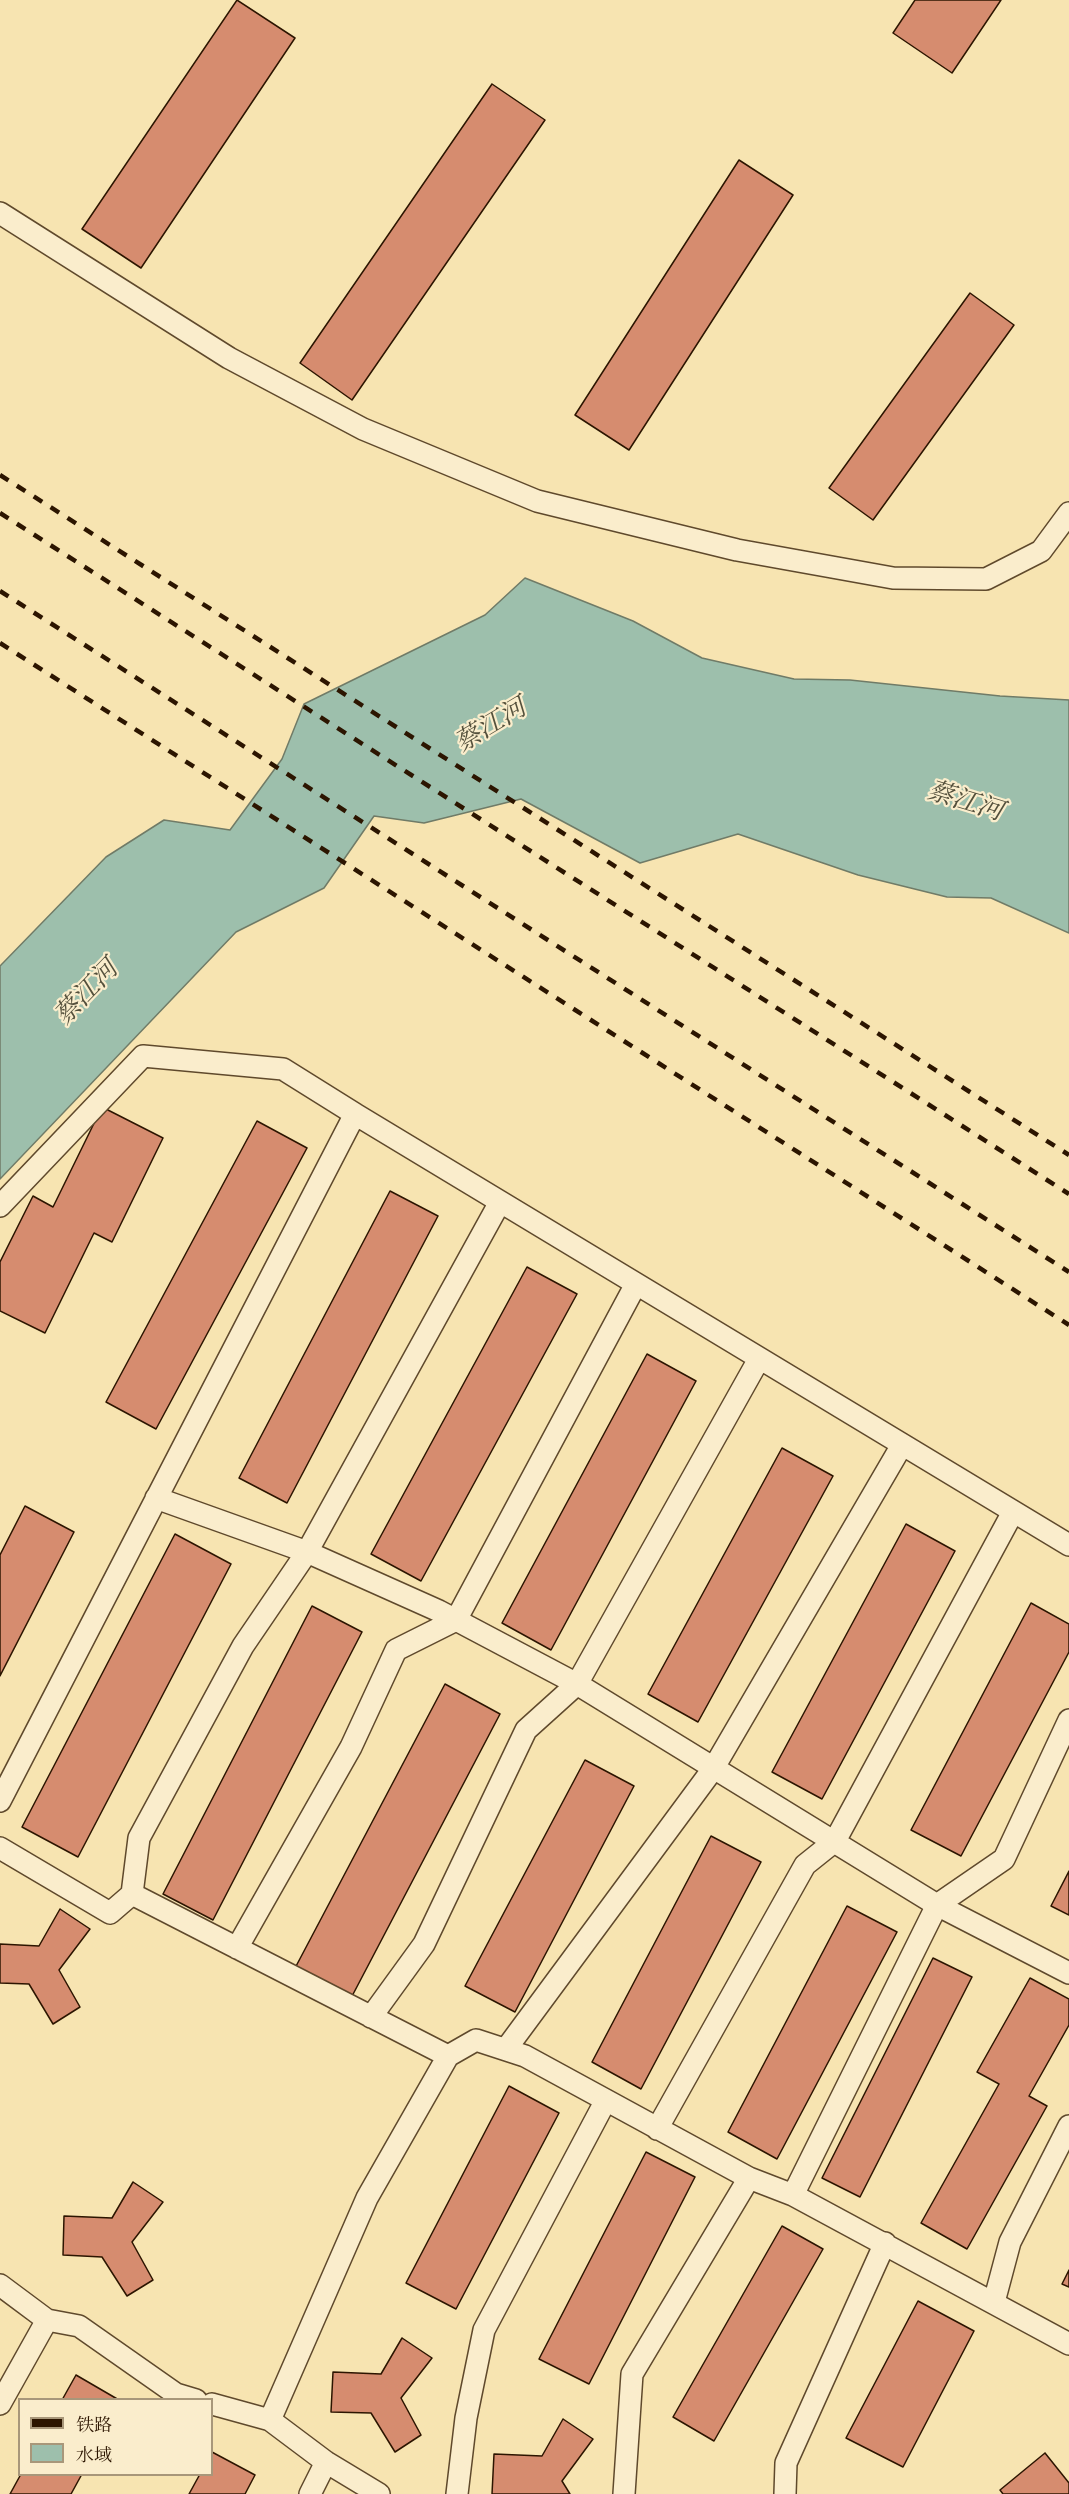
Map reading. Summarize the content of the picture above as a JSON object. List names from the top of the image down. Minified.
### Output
{"water":["蔡江河"],"legend":["铁路","水域"]}
